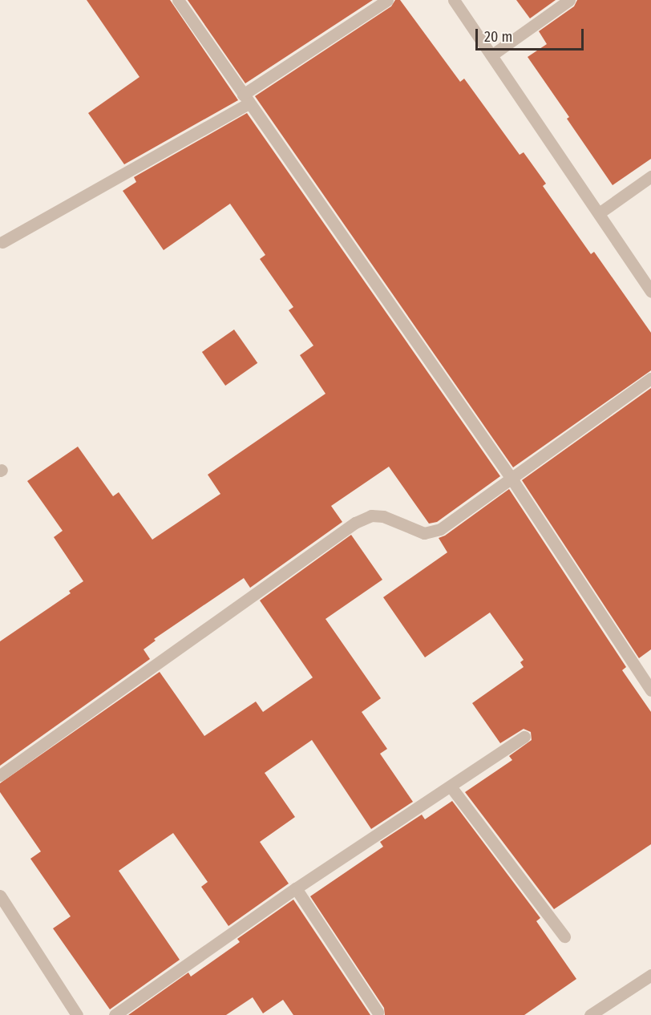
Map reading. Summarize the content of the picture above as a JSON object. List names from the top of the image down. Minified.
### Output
{"scale_bar":"20 m"}
